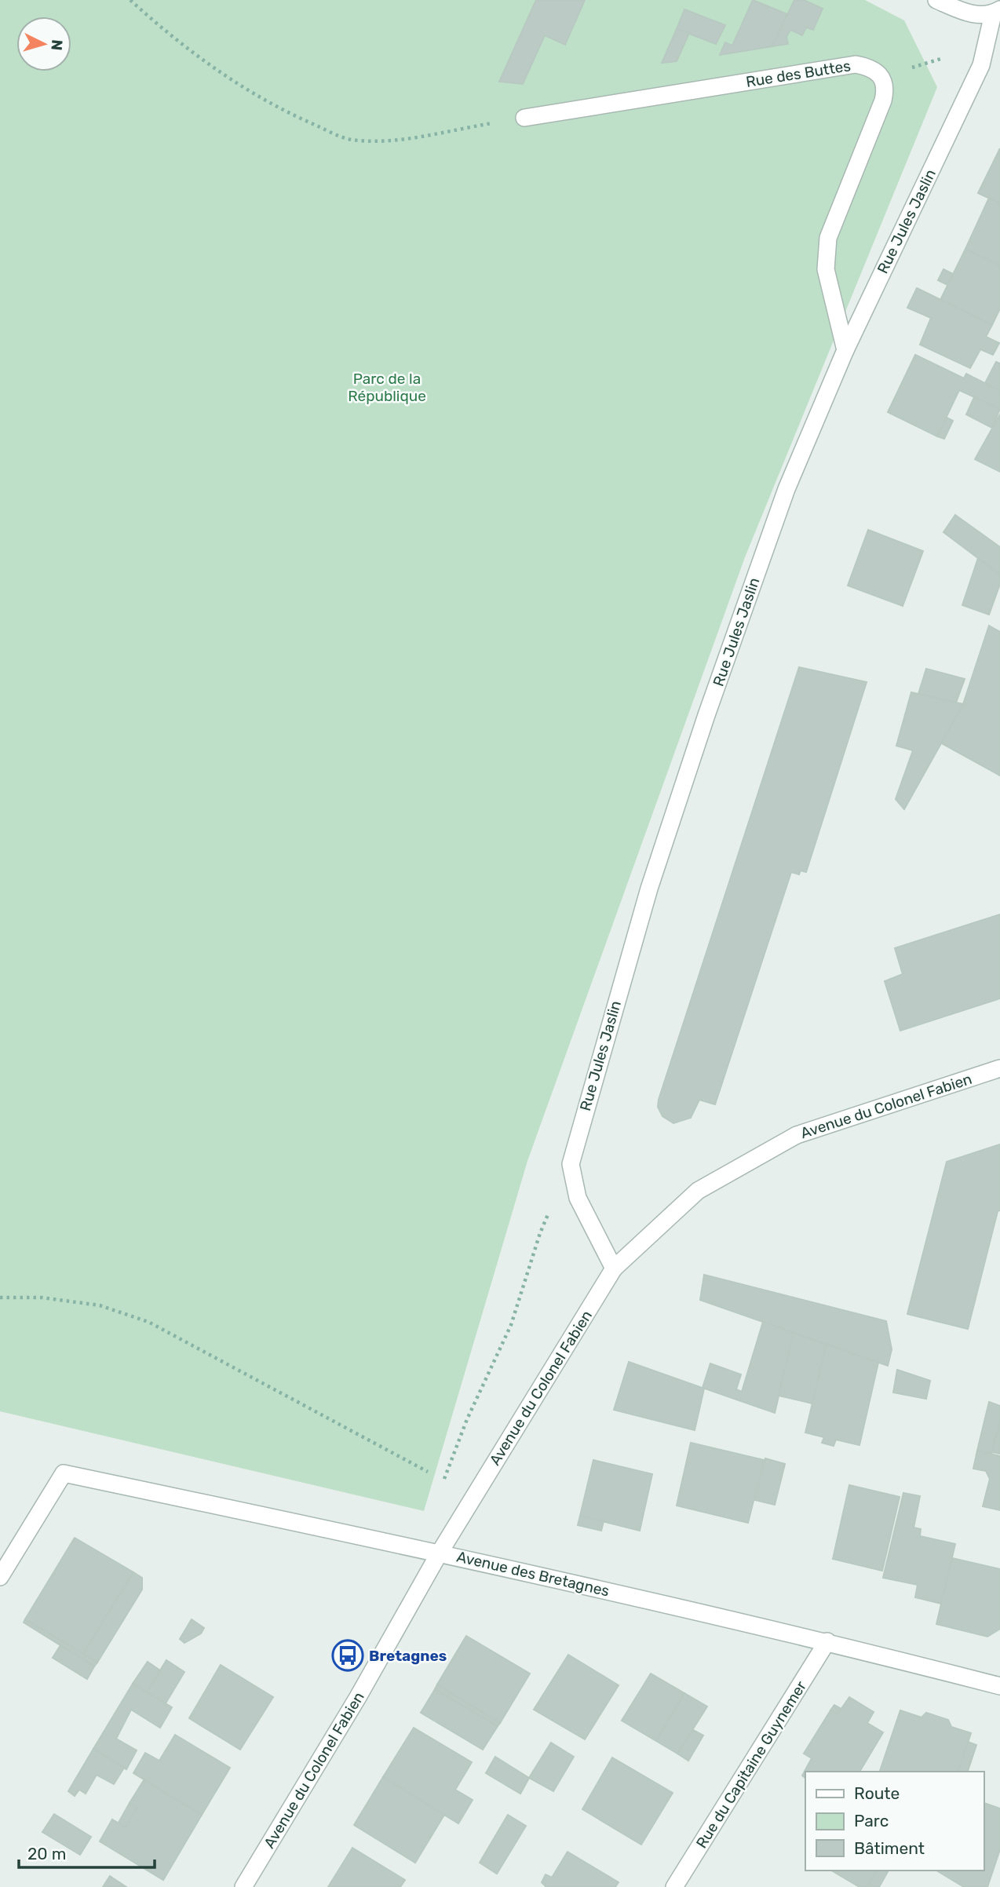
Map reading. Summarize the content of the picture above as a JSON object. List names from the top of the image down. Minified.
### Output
{"streets":{"street":["Rue des Buttes","Rue Jules Jaslin","Avenue du Colonel Fabien","Avenue des Bretagnes","Rue du Capitaine Guynemer"]},"crossings":[["Rue des Buttes","Rue Jules Jaslin"],["Rue Jules Jaslin","Avenue du Colonel Fabien"],["Avenue du Colonel Fabien","Avenue des Bretagnes"],["Avenue des Bretagnes","Rue du Capitaine Guynemer"]],"parks":["Parc de la République"],"places":{"bus stop":["Bretagnes"]},"legend":["Route","Parc","Bâtiment"],"scale_bar":"20 m","north":"right"}
